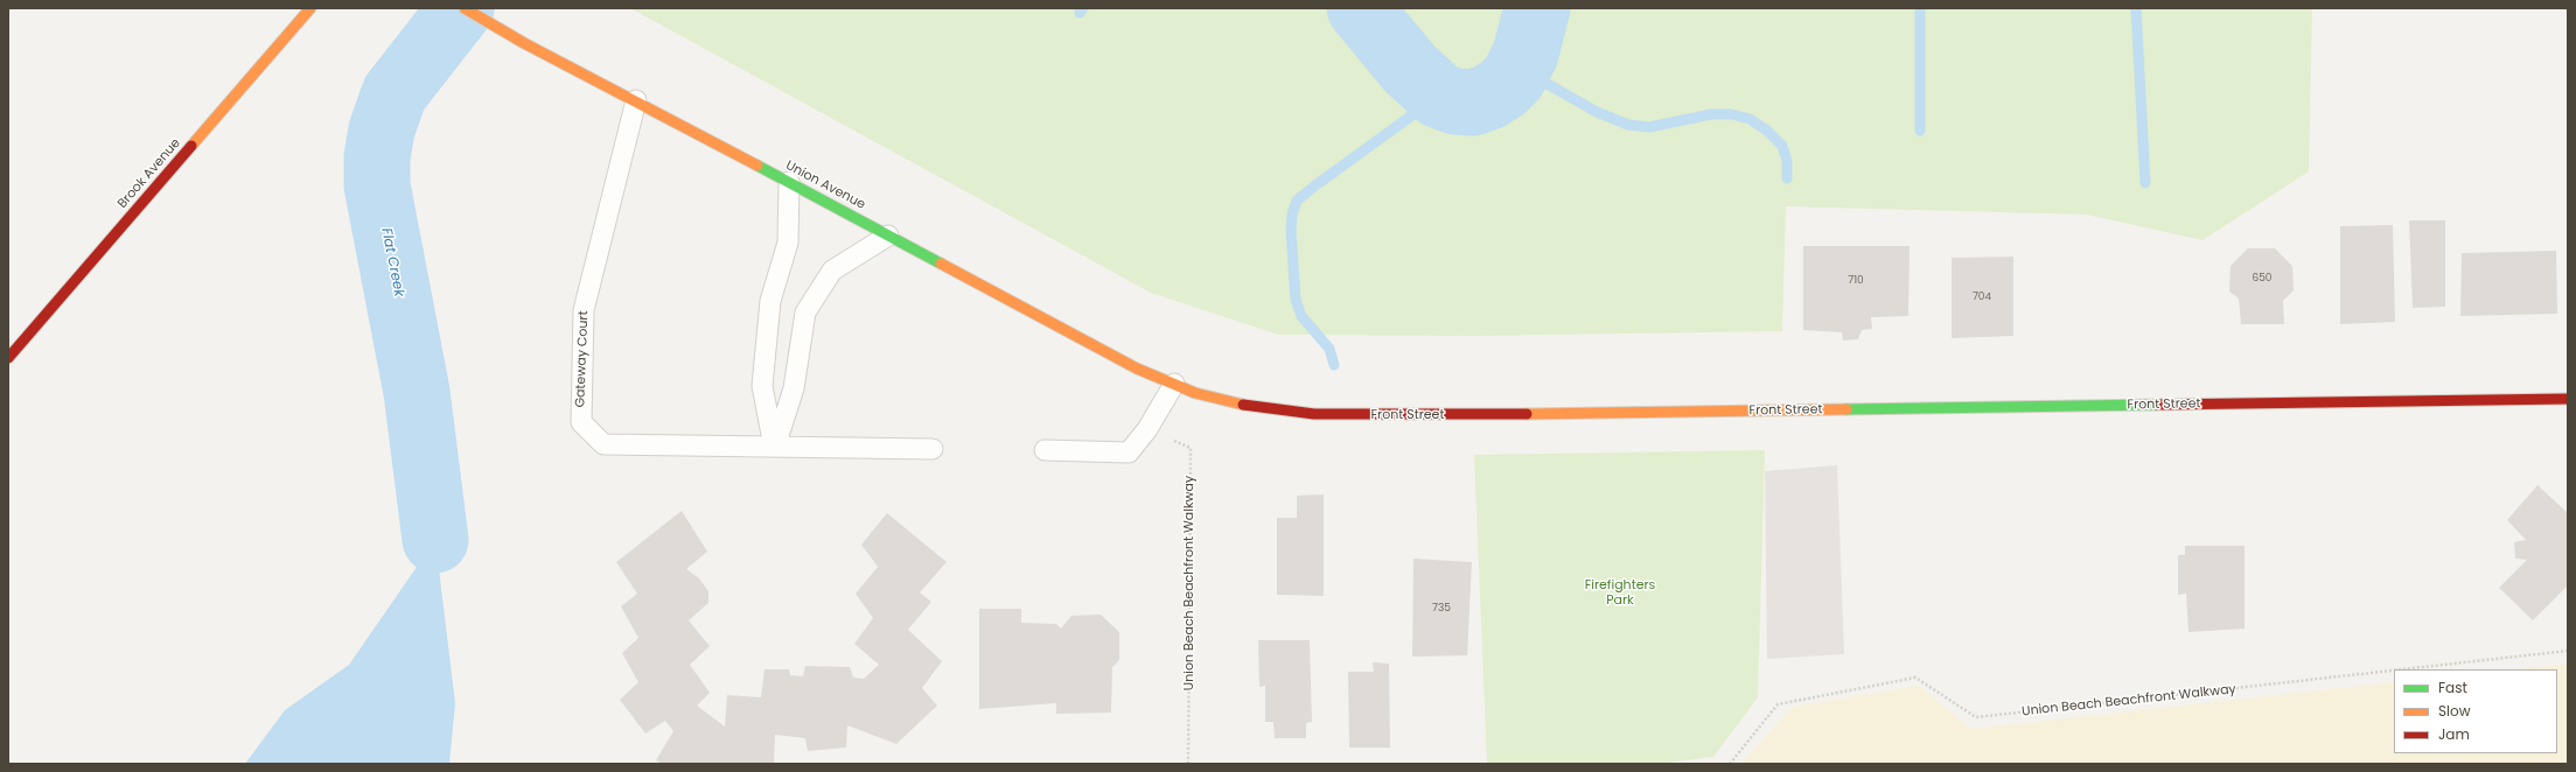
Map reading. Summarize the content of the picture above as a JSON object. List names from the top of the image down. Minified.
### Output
{"streets":{"street":["Brook Avenue","Union Avenue","Front Street"],"lane":["Gateway Court"],"path":["Union Beach Beachfront Walkway"]},"crossings":[["Union Avenue","Gateway Court"],["Union Avenue","Front Street"]],"water":["Flat Creek"],"parks":["Firefighters Park"],"house_numbers":["650","710","704","735"],"legend":["Fast","Slow","Jam"]}
